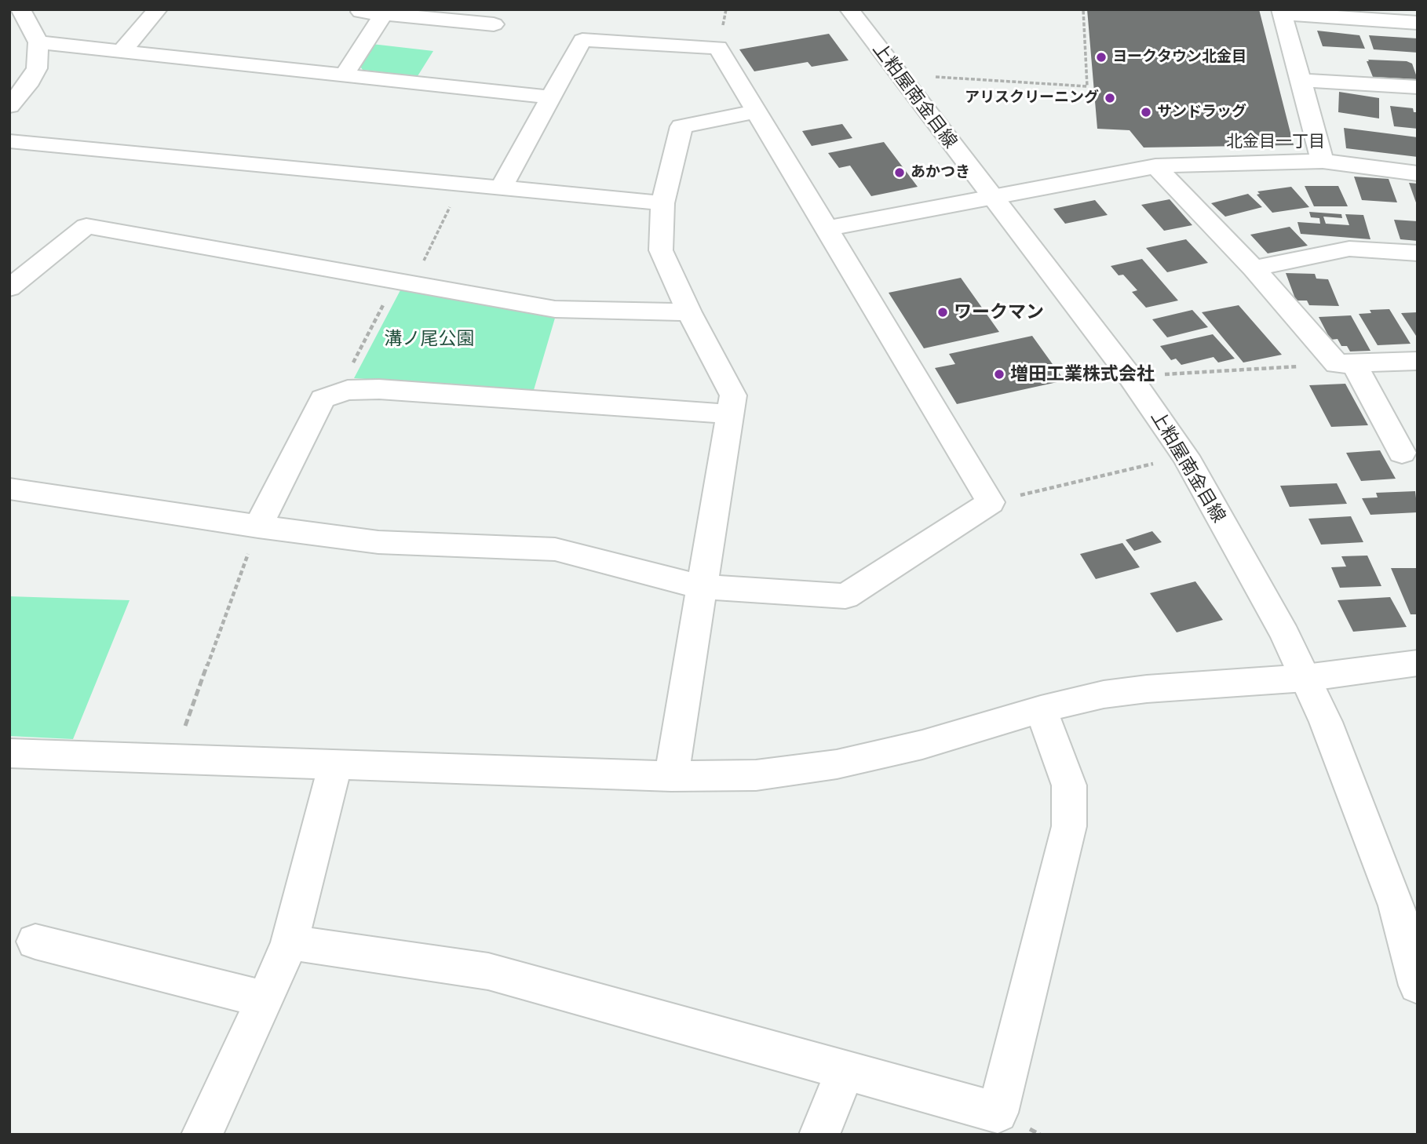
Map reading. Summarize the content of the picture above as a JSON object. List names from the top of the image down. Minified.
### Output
{"streets":{"street":["上粕屋南金目線"]},"districts":["北金目一丁目"],"parks":["溝ノ尾公園"],"places":["ヨークタウン北金目","アリスクリーニング","サンドラッグ","あかつき","ワークマン","増田工業株式会社"]}
